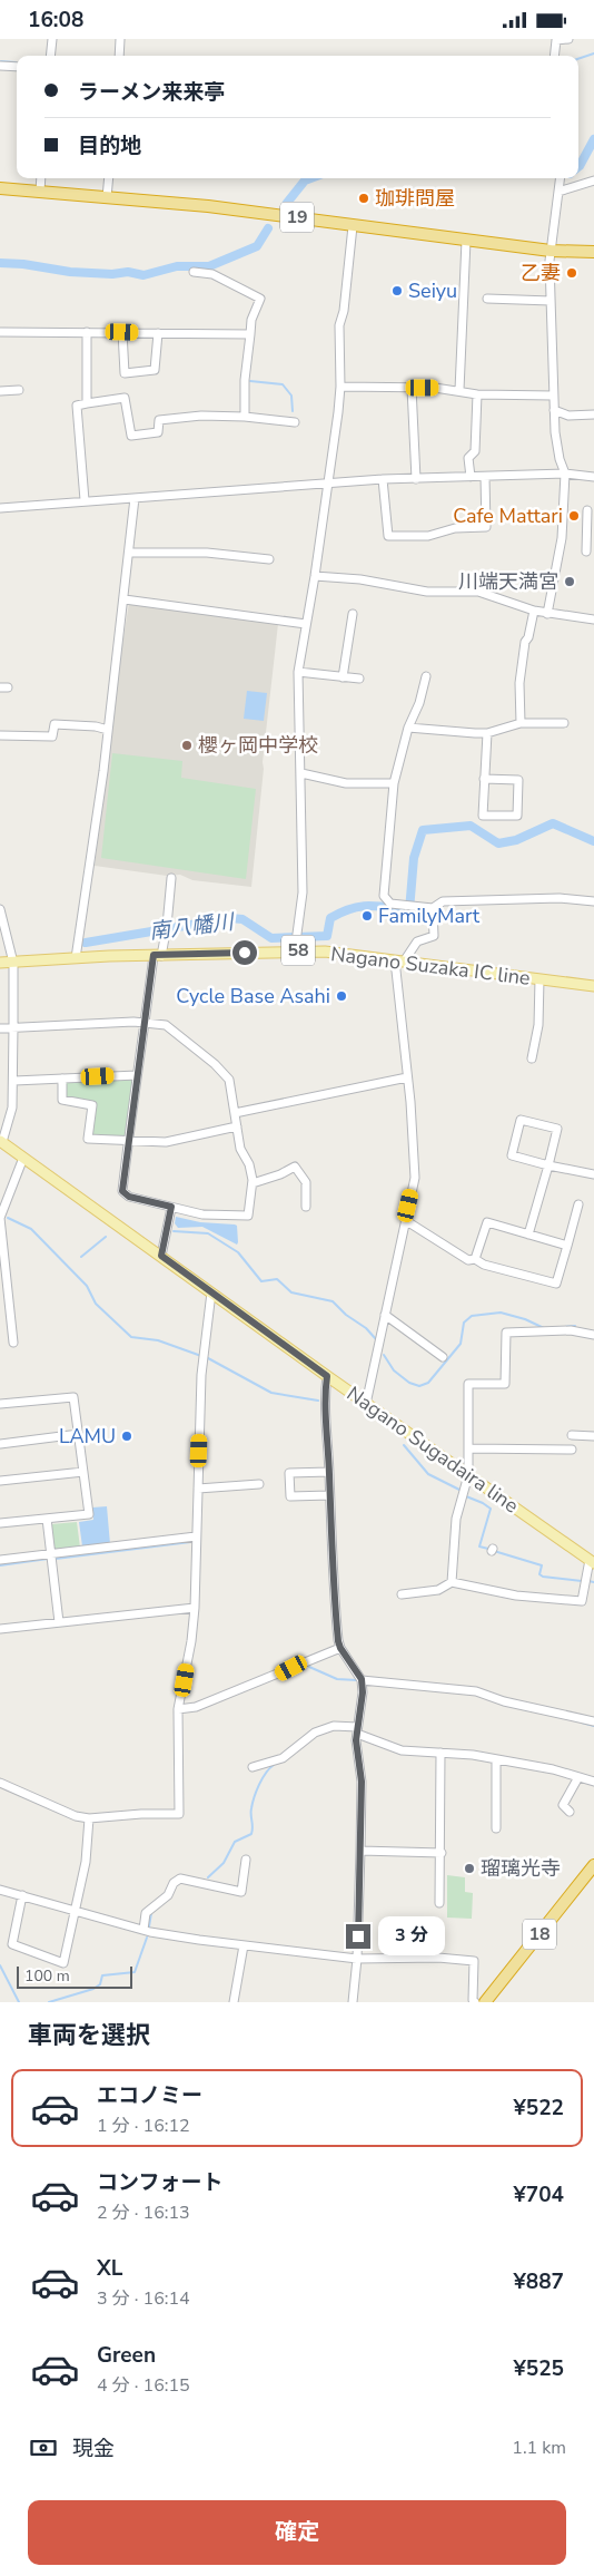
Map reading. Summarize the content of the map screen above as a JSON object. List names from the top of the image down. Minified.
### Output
{"streets":{"highway":["19","18"],"main road":["58","Nagano Suzaka IC line","Nagano Sugadaira line"]},"water":["南八幡川"],"places":["珈琲問屋","乙妻","Seiyu","Cafe Mattari","川端天満宮","櫻ヶ岡中学校","FamilyMart","Cycle Base Asahi","LAMU","瑠璃光寺"],"scale_bar":"100 m","page":{"status":"16:08","banner":["ラーメン来来亭","目的地"],"bubble":"3 分","scale":"100 m","heading":"車両を選択","list":[{"name":"エコノミー","note":"1 分 · 16:12","value":"¥522"},{"name":"コンフォート","note":"2 分 · 16:13","value":"¥704"},{"name":"XL","note":"3 分 · 16:14","value":"¥887"},{"name":"Green","note":"4 分 · 16:15","value":"¥525"}],"pay":["現金","1.1 km"],"buttons":"確定"}}
